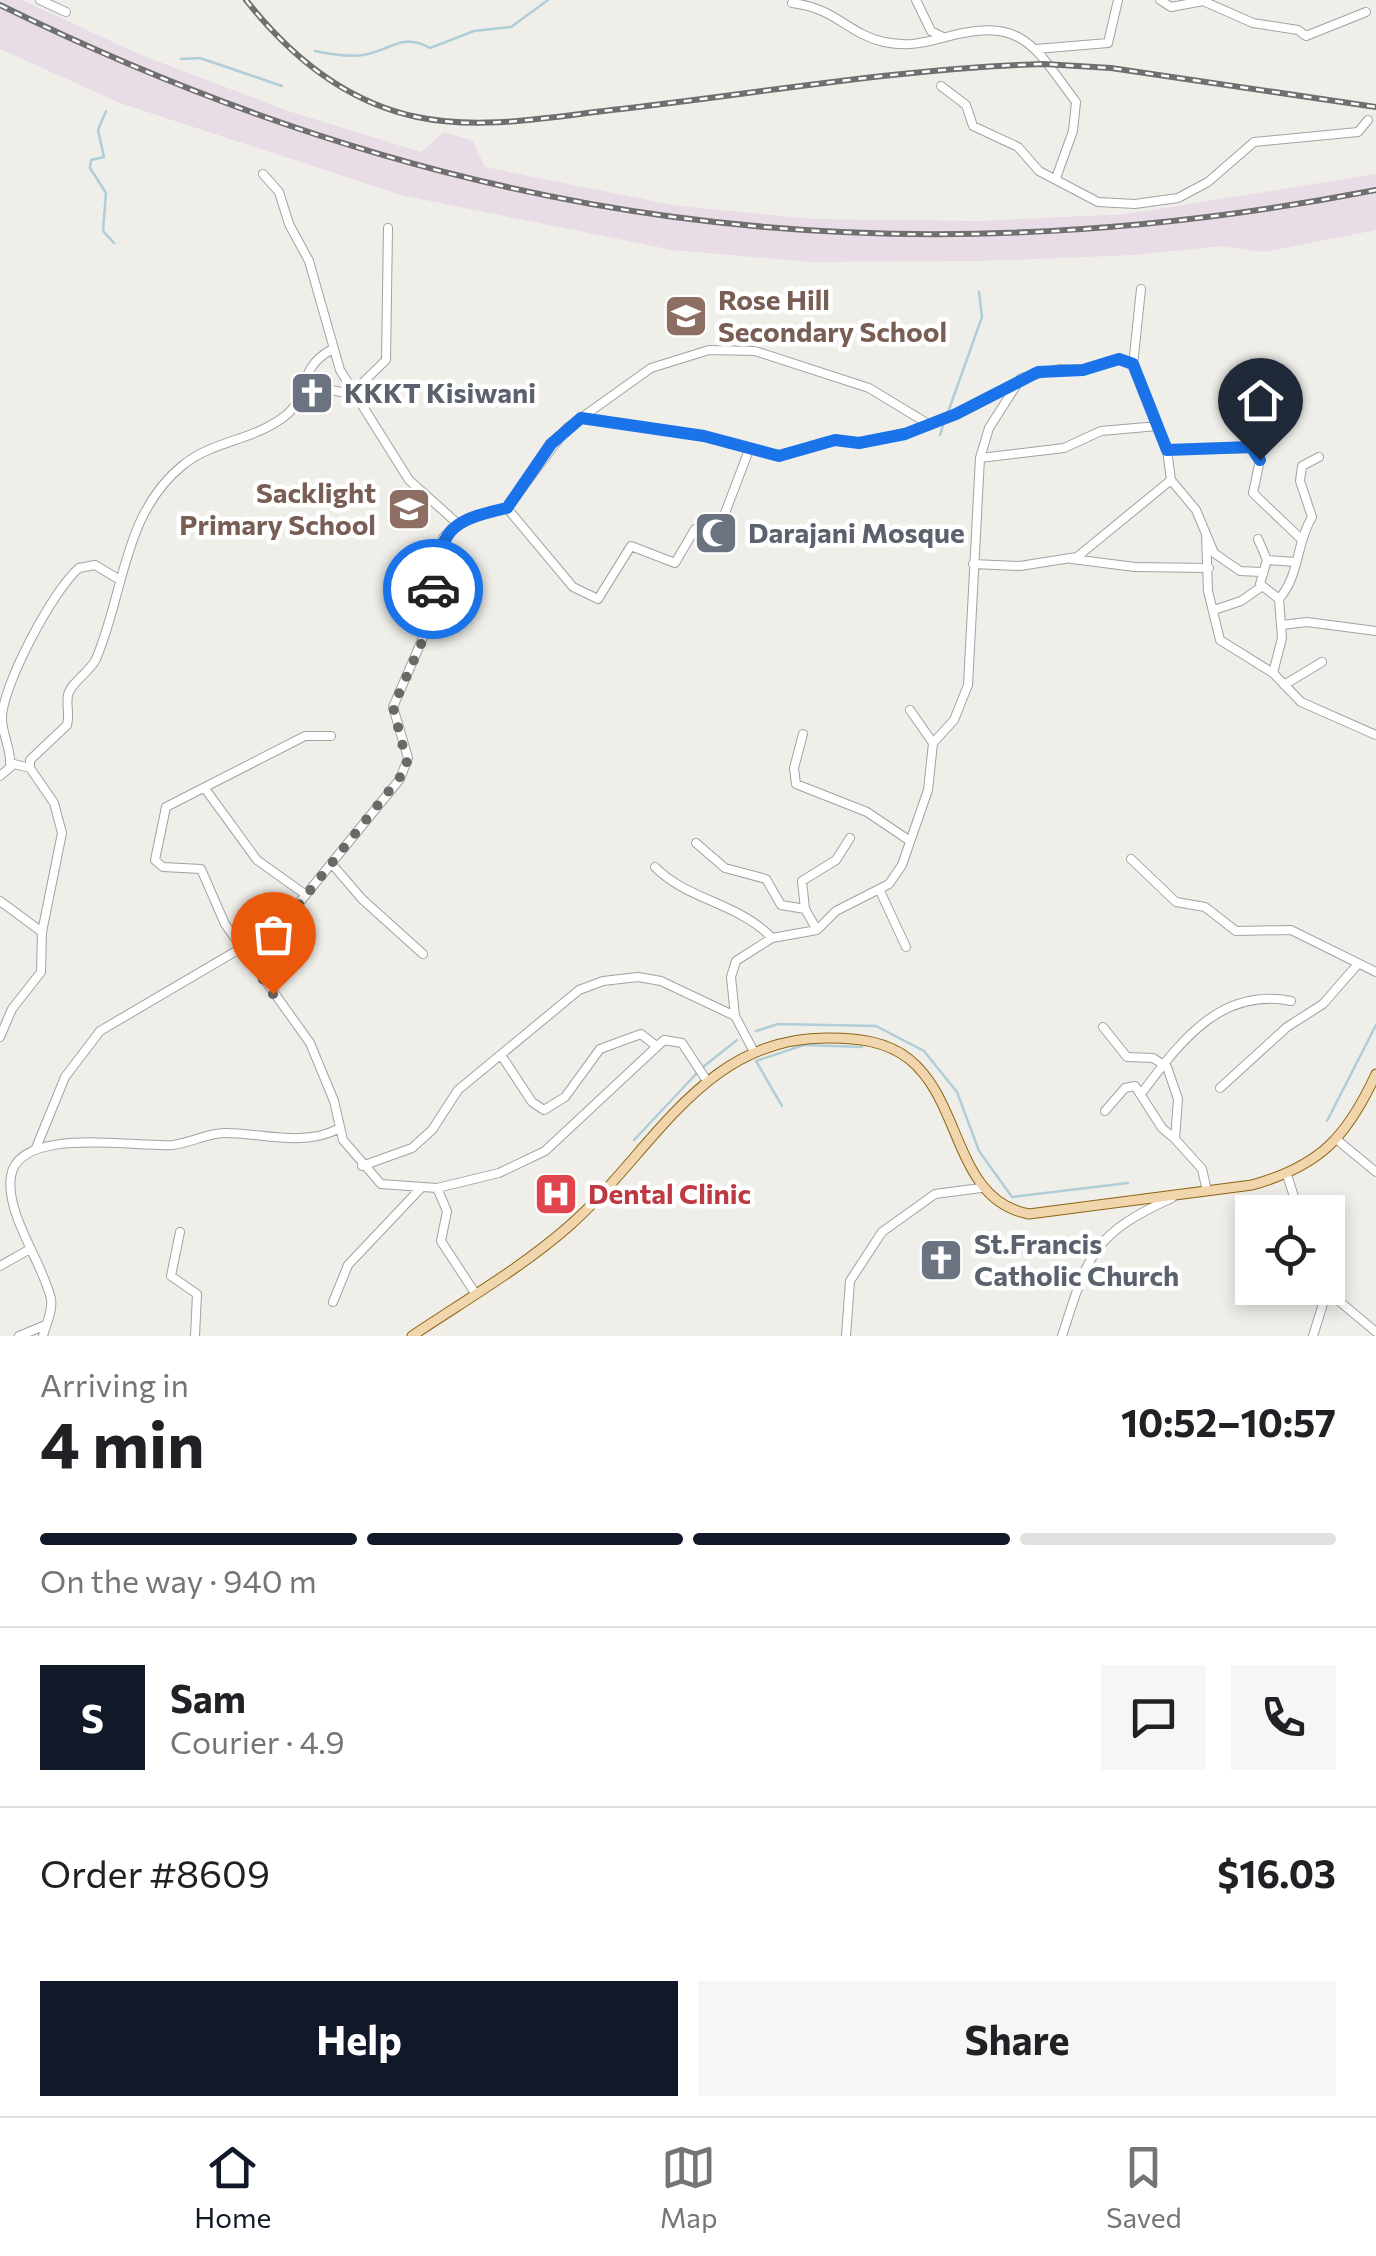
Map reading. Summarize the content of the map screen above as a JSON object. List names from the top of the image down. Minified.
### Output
{"places":{"school or university":["Rose Hill Secondary School","Sacklight Primary School"],"church":["KKKT Kisiwani","St.Francis Catholic Church"],"mosque":["Darajani Mosque"],"hospital":["Dental Clinic"]},"page":{"heading":["4 min","Arriving in","10:52–10:57"],"panel":["Sam","Courier · 4.9","Order #8609","$16.03"],"bar":"On the way · 940 m","round":"S","buttons":["Help","Share"],"tabs":["Home","Map","Saved"]}}
